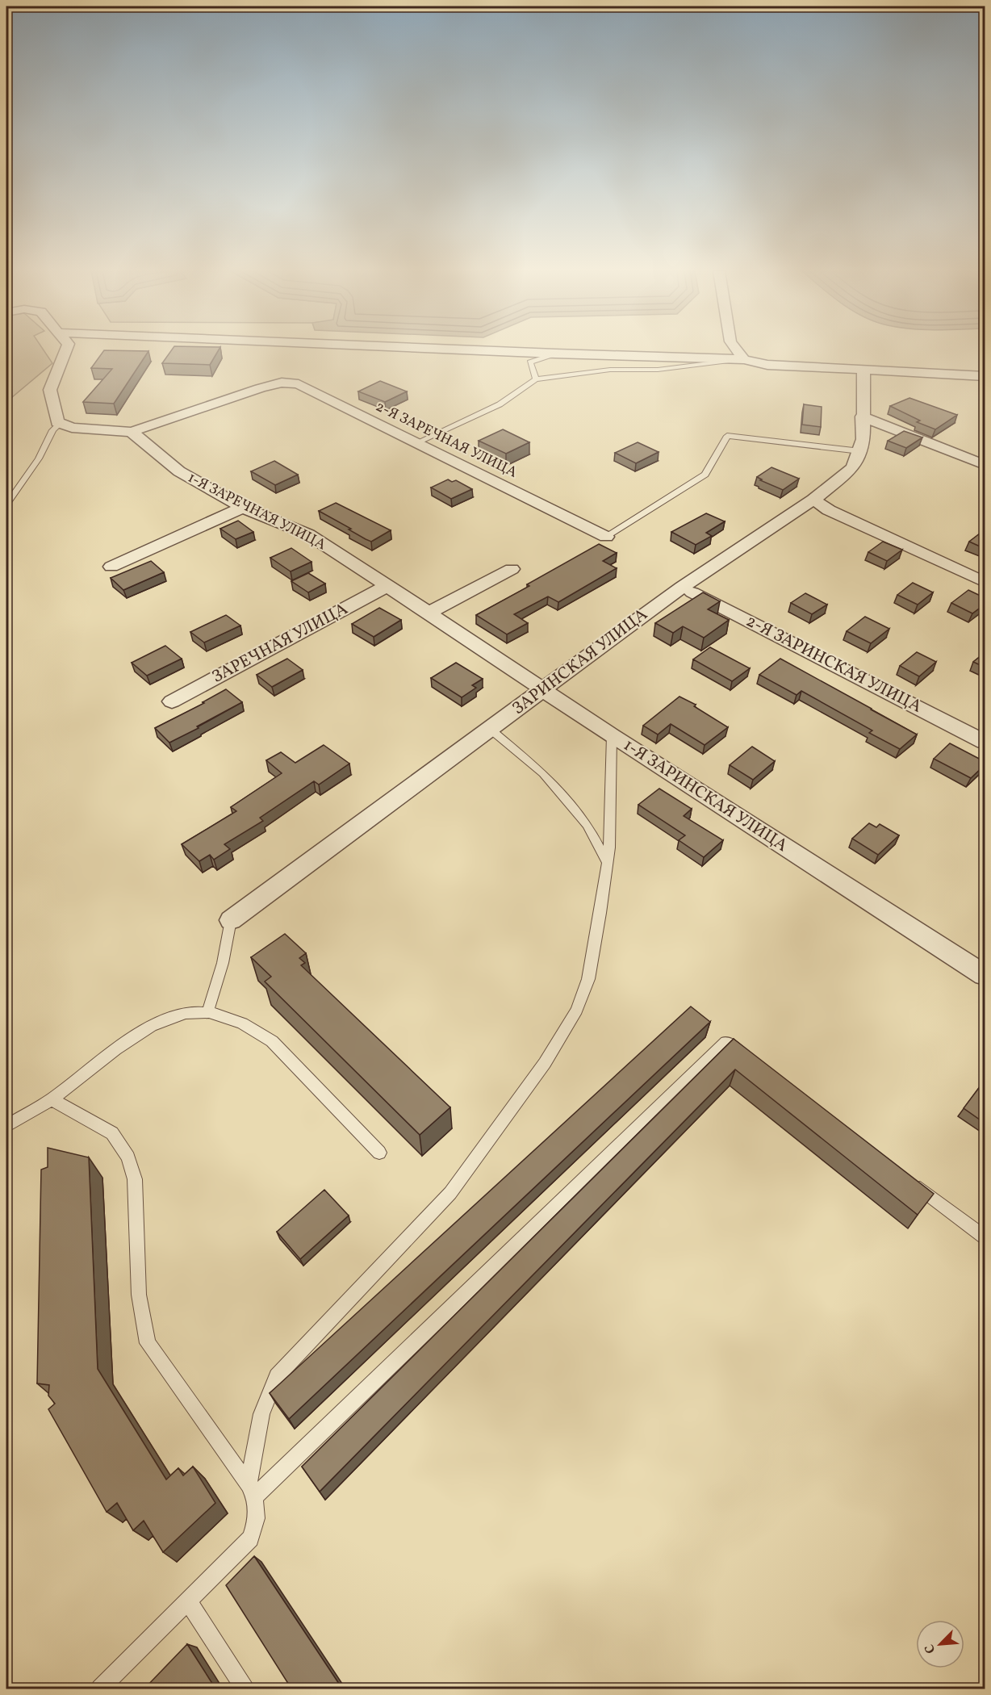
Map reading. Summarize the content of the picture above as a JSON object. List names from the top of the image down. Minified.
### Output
{"streets":{"street":["2-Я ЗАРЕЧНАЯ УЛИЦА","1-Я ЗАРЕЧНАЯ УЛИЦА","ЗАРЕЧНАЯ УЛИЦА","ЗАРИНСКАЯ УЛИЦА","2-Я ЗАРИНСКАЯ УЛИЦА","1-Я ЗАРИНСКАЯ УЛИЦА"]},"crossings":[["2-Я ЗАРЕЧНАЯ УЛИЦА","1-Я ЗАРЕЧНАЯ УЛИЦА"],["1-Я ЗАРЕЧНАЯ УЛИЦА","ЗАРЕЧНАЯ УЛИЦА"],["1-Я ЗАРЕЧНАЯ УЛИЦА","1-Я ЗАРИНСКАЯ УЛИЦА"],["ЗАРИНСКАЯ УЛИЦА","2-Я ЗАРИНСКАЯ УЛИЦА"],["ЗАРИНСКАЯ УЛИЦА","1-Я ЗАРИНСКАЯ УЛИЦА"]],"north":"bottom left"}
